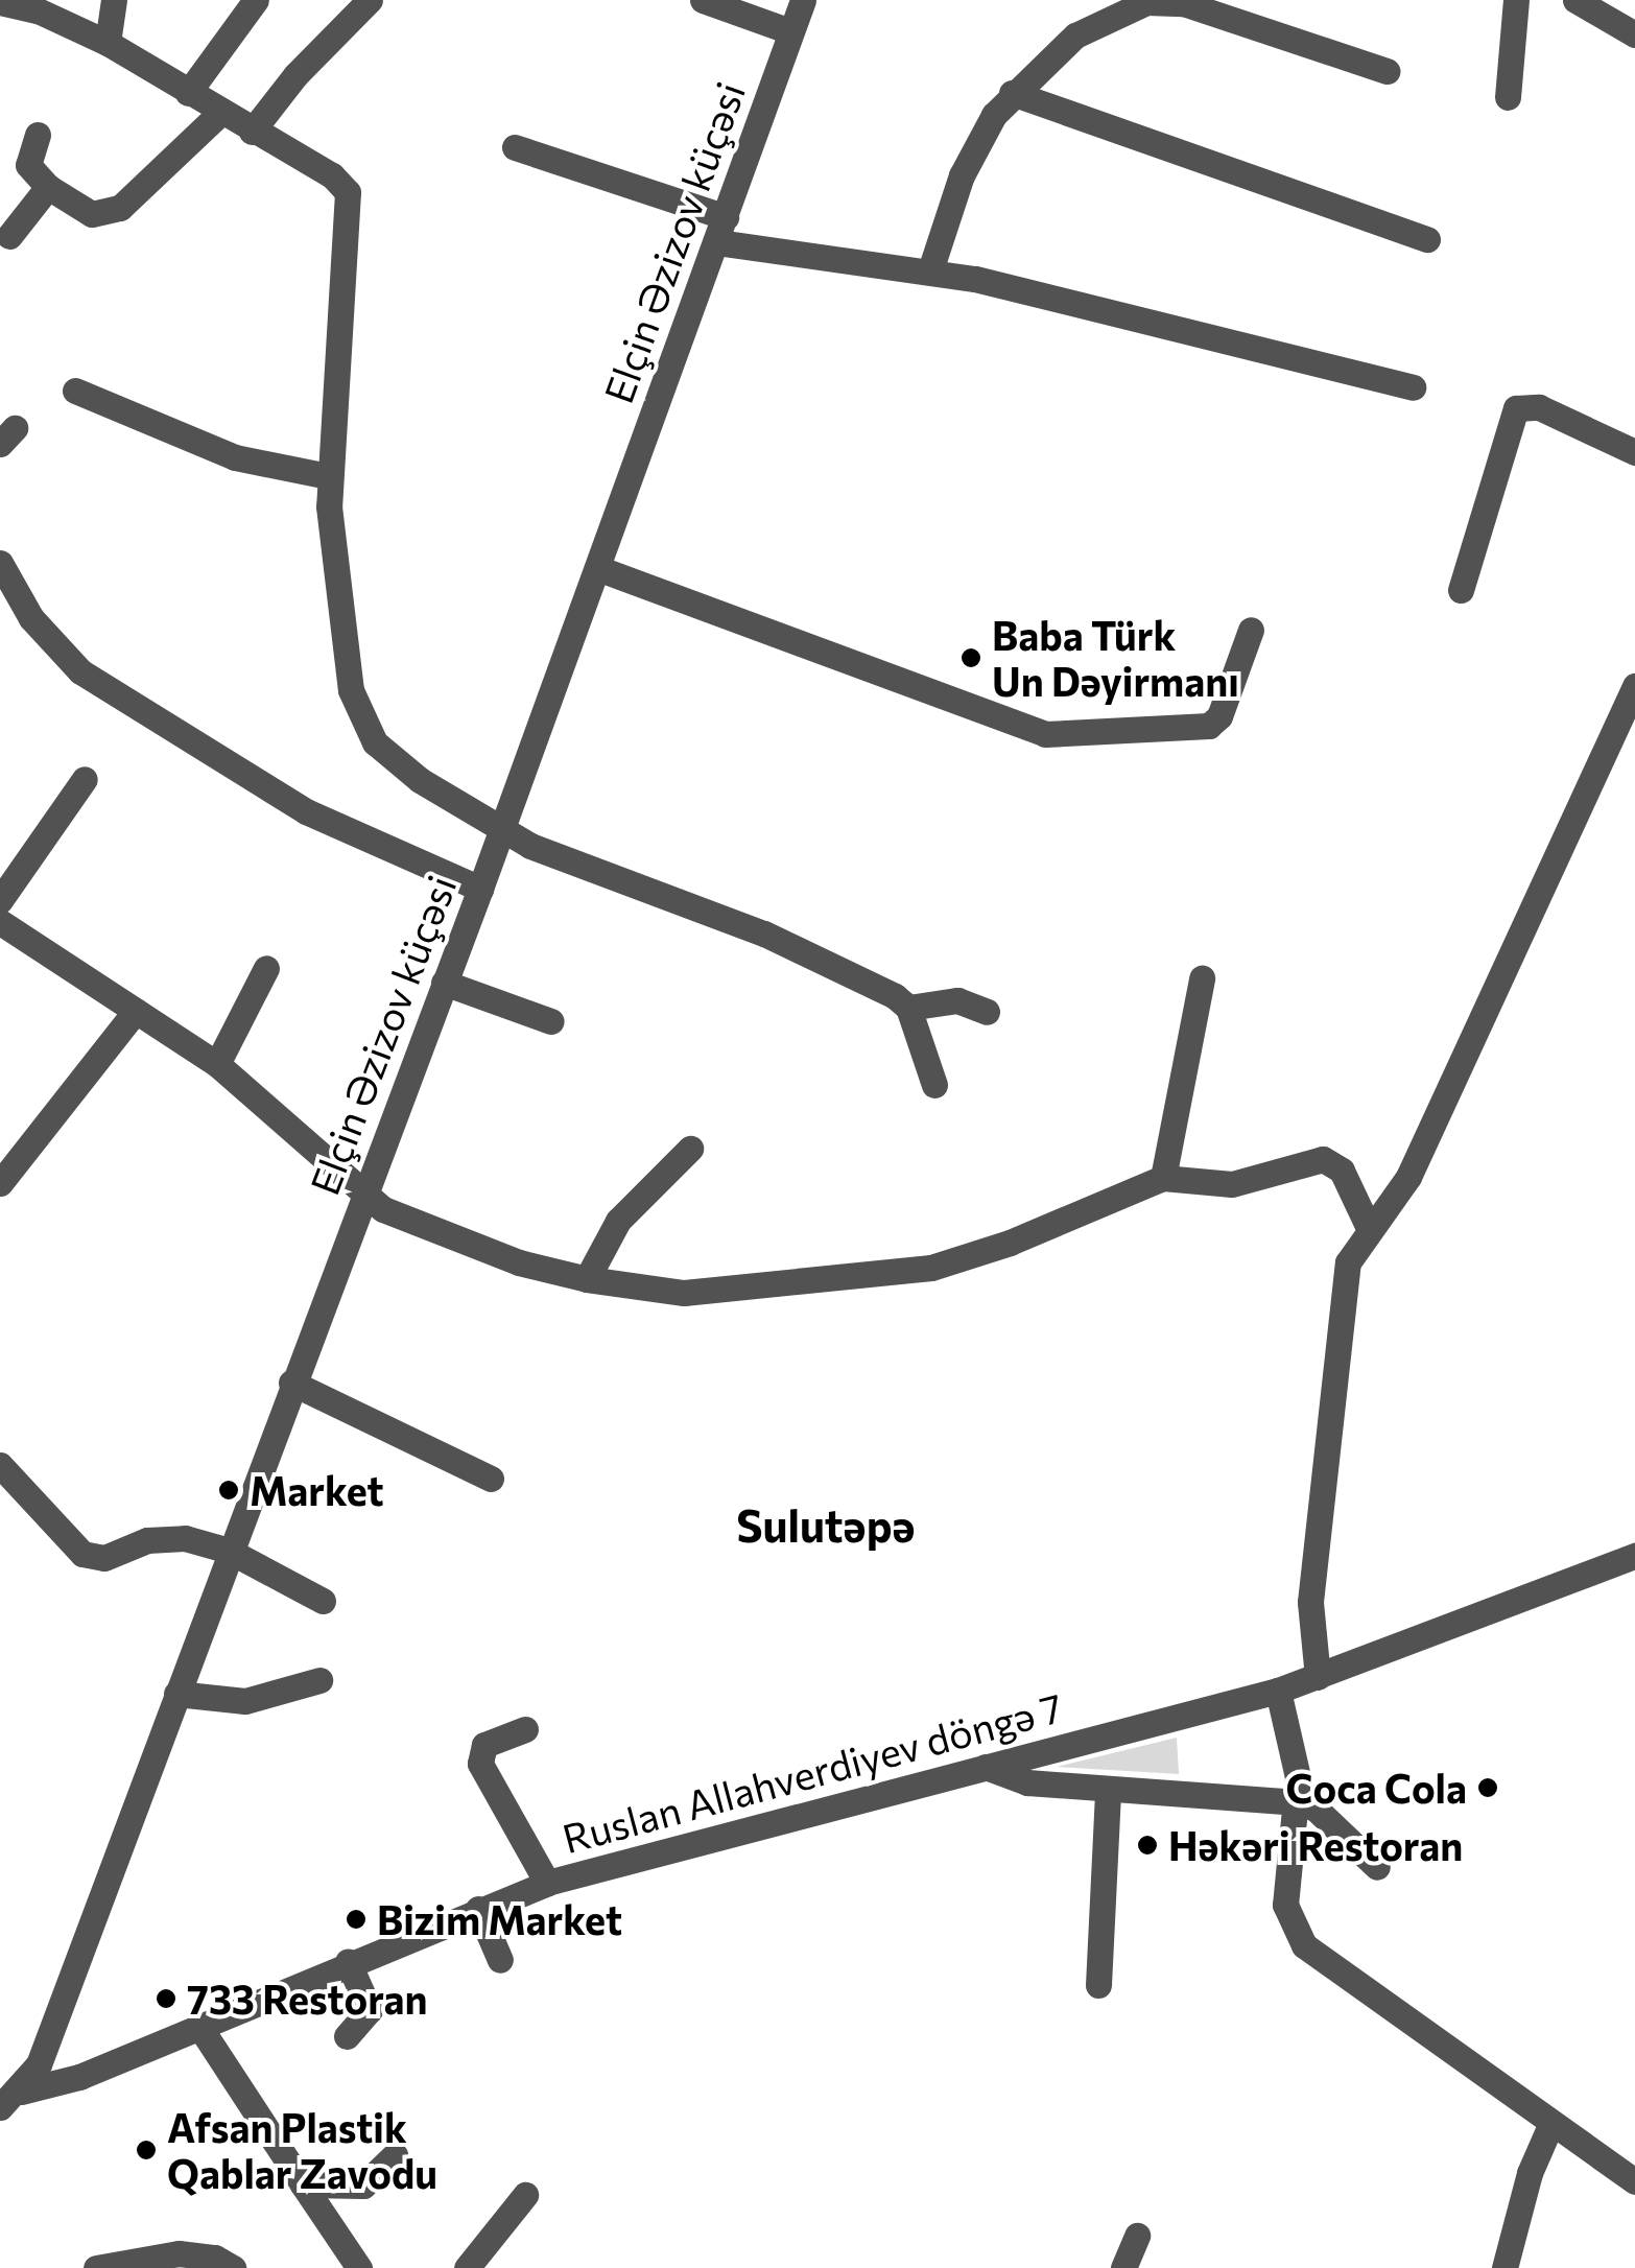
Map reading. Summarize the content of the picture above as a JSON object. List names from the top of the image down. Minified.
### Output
{"streets":{"street":["Elçin Əzizov küçəsi","Ruslan Allahverdiyev döngə 7"]},"crossings":[["Elçin Əzizov küçəsi","Ruslan Allahverdiyev döngə 7"]],"districts":["Sulutəpə"],"places":["Baba Türk Un Dəyirmanı","Market","Coca Cola","Həkəri Restoran","Bizim Market","733 Restoran","Afsan Plastik Qablar Zavodu"]}
